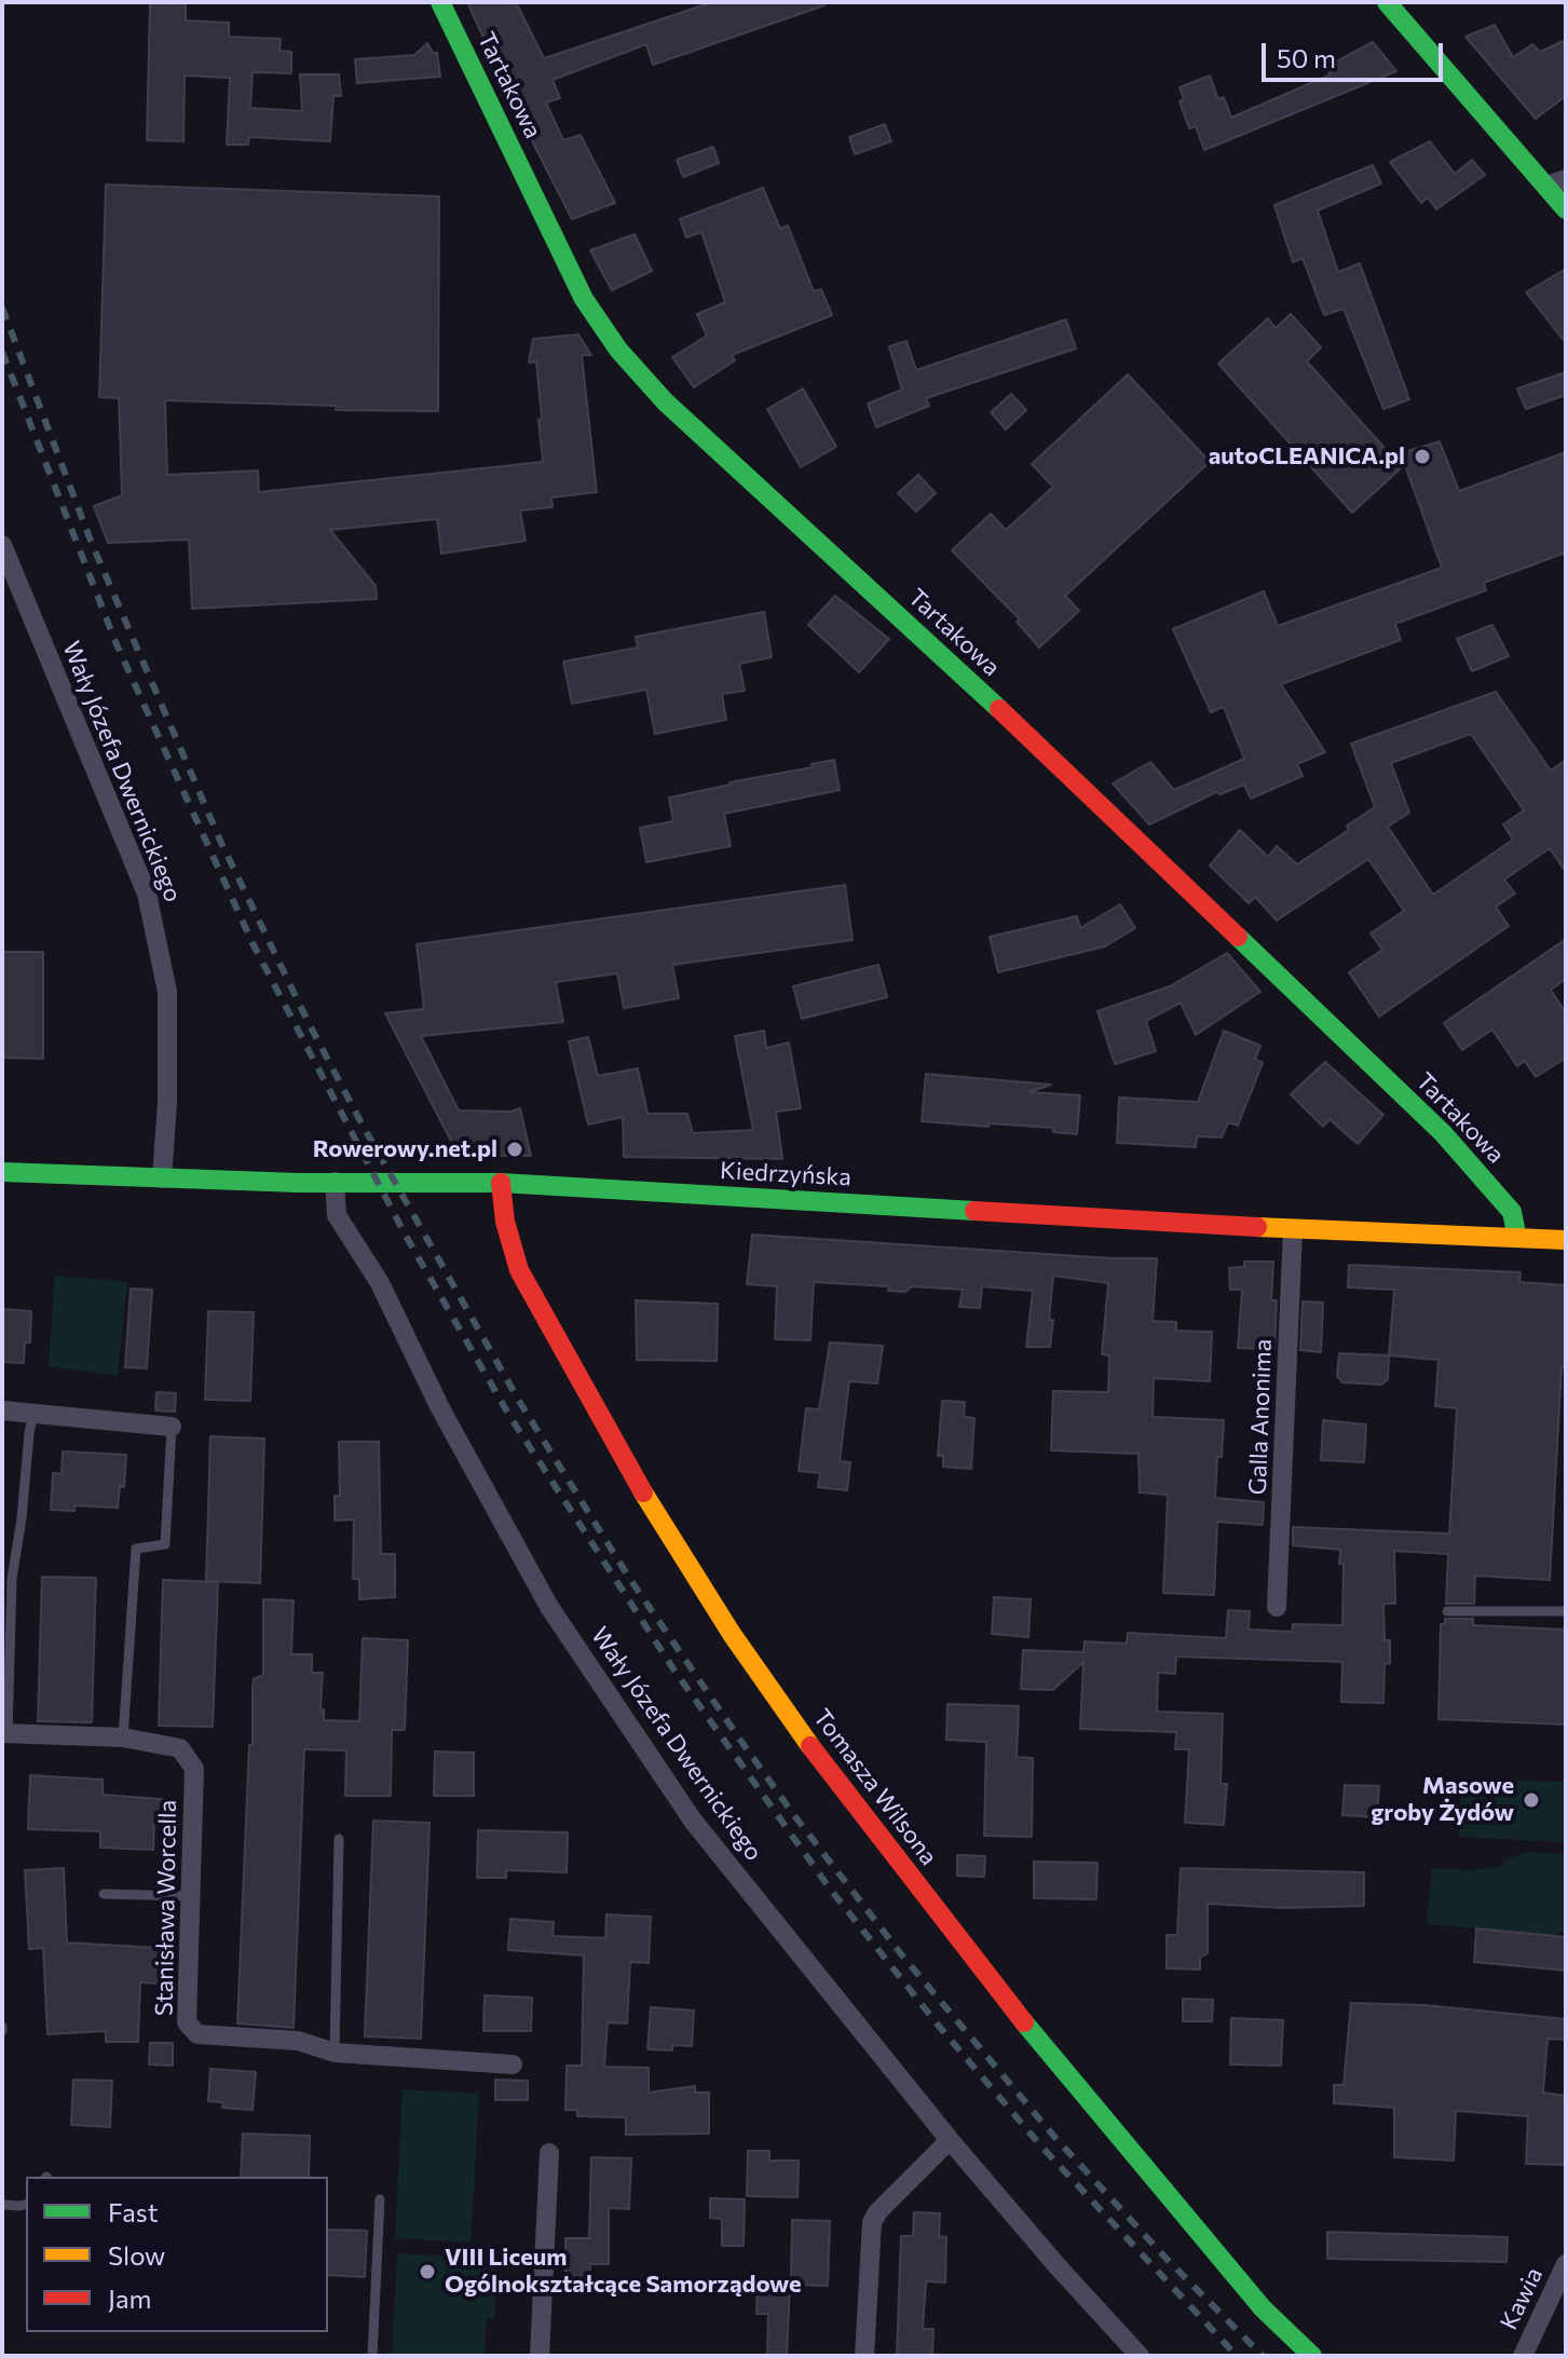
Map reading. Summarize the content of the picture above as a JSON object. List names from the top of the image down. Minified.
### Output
{"streets":{"street":["Tartakowa","Wały Józefa Dwernickiego","Kiedrzyńska","Galla Anonima","Tomasza Wilsona","Stanisława Worcella","Kawia"]},"crossings":[["Tartakowa","Kiedrzyńska"],["Wały Józefa Dwernickiego","Kiedrzyńska"],["Kiedrzyńska","Galla Anonima"],["Kiedrzyńska","Tomasza Wilsona"]],"places":["autoCLEANICA.pl","Rowerowy.net.pl","Masowe groby Żydów","VIII Liceum Ogólnokształcące Samorządowe"],"legend":["Fast","Slow","Jam"],"scale_bar":"50 m"}
